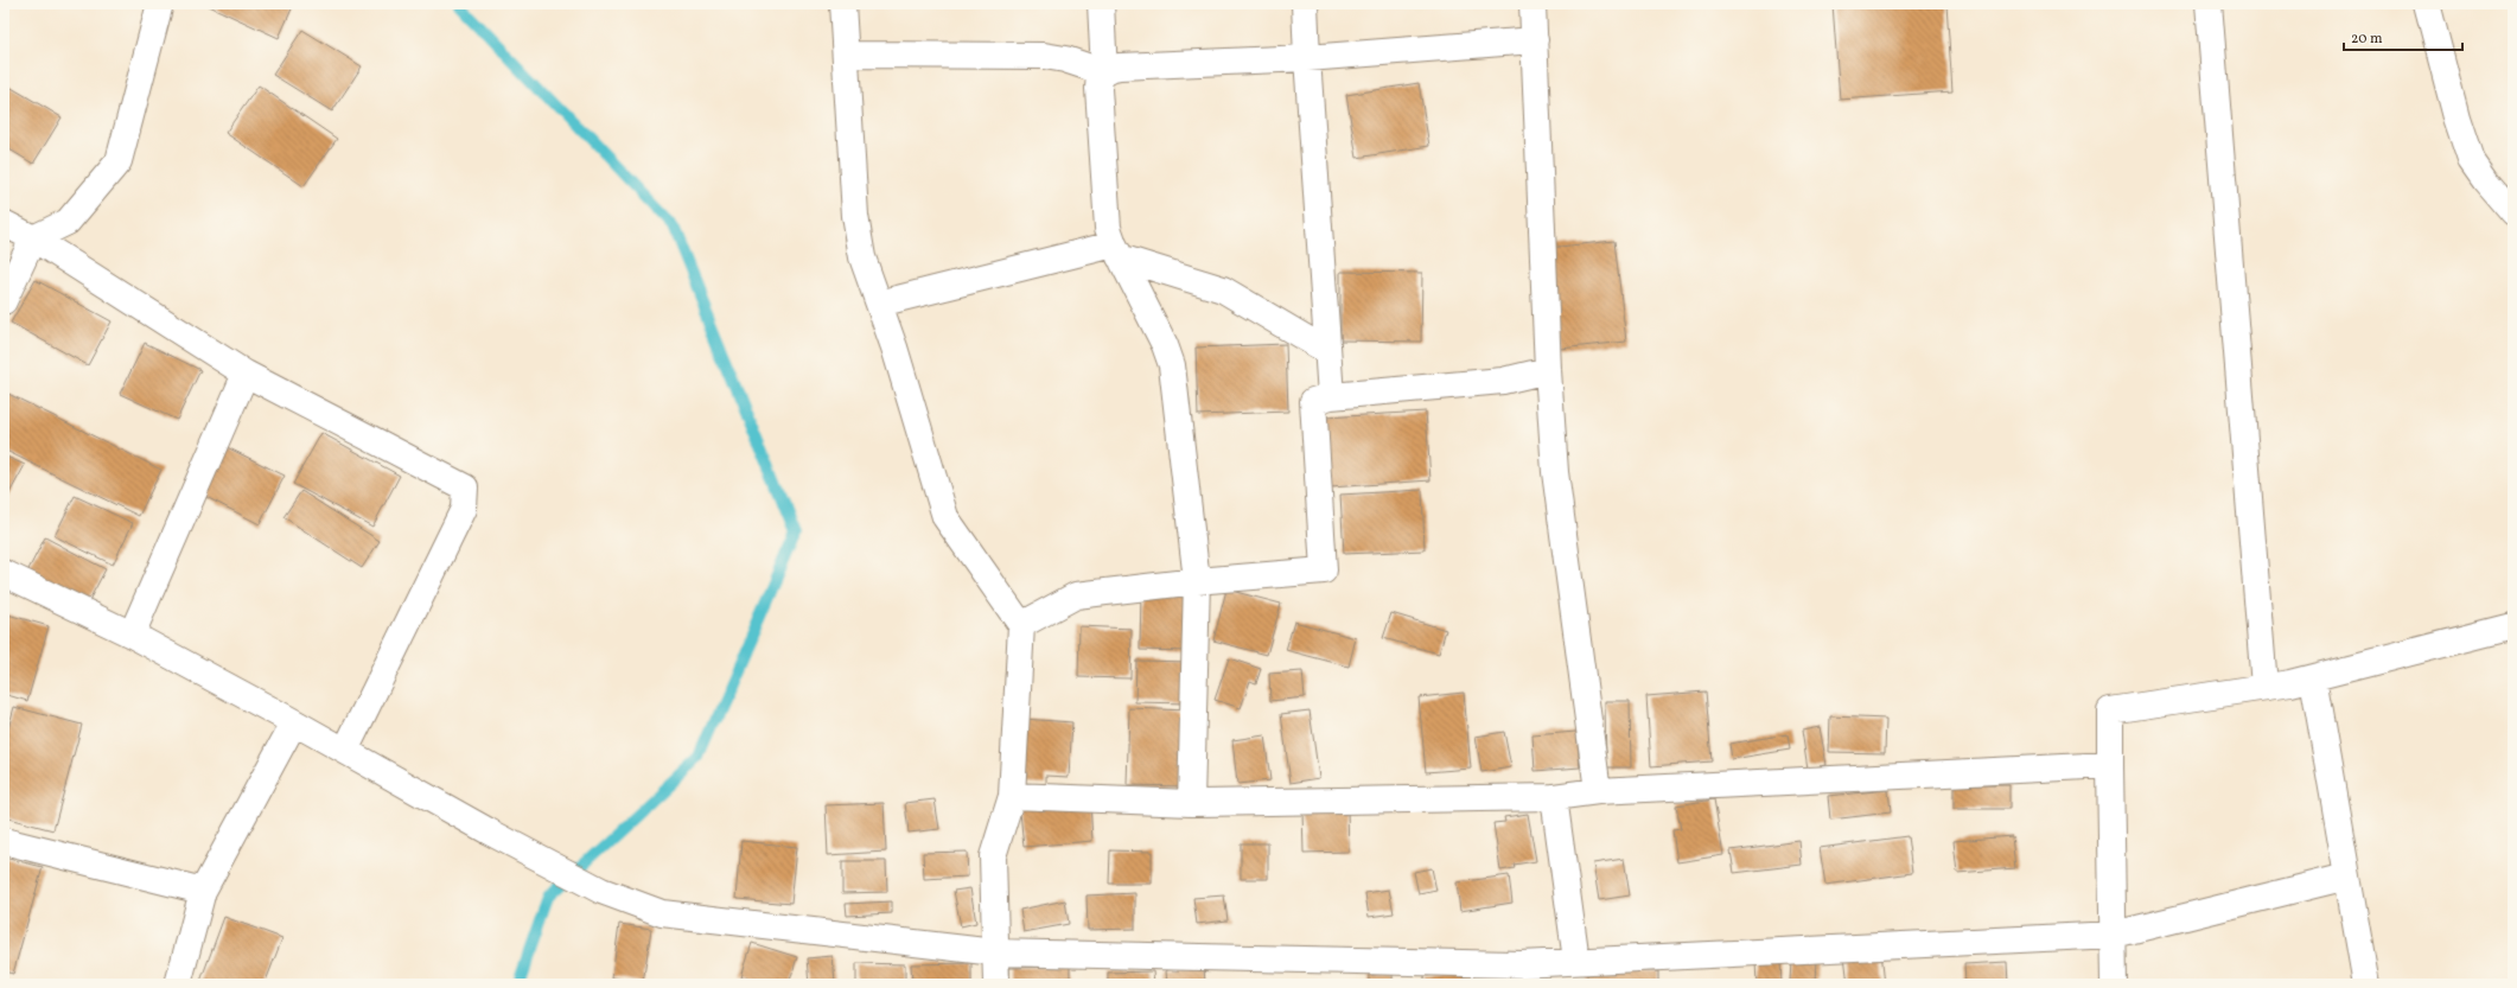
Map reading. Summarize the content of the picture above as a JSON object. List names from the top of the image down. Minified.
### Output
{"scale_bar":"20 m"}
